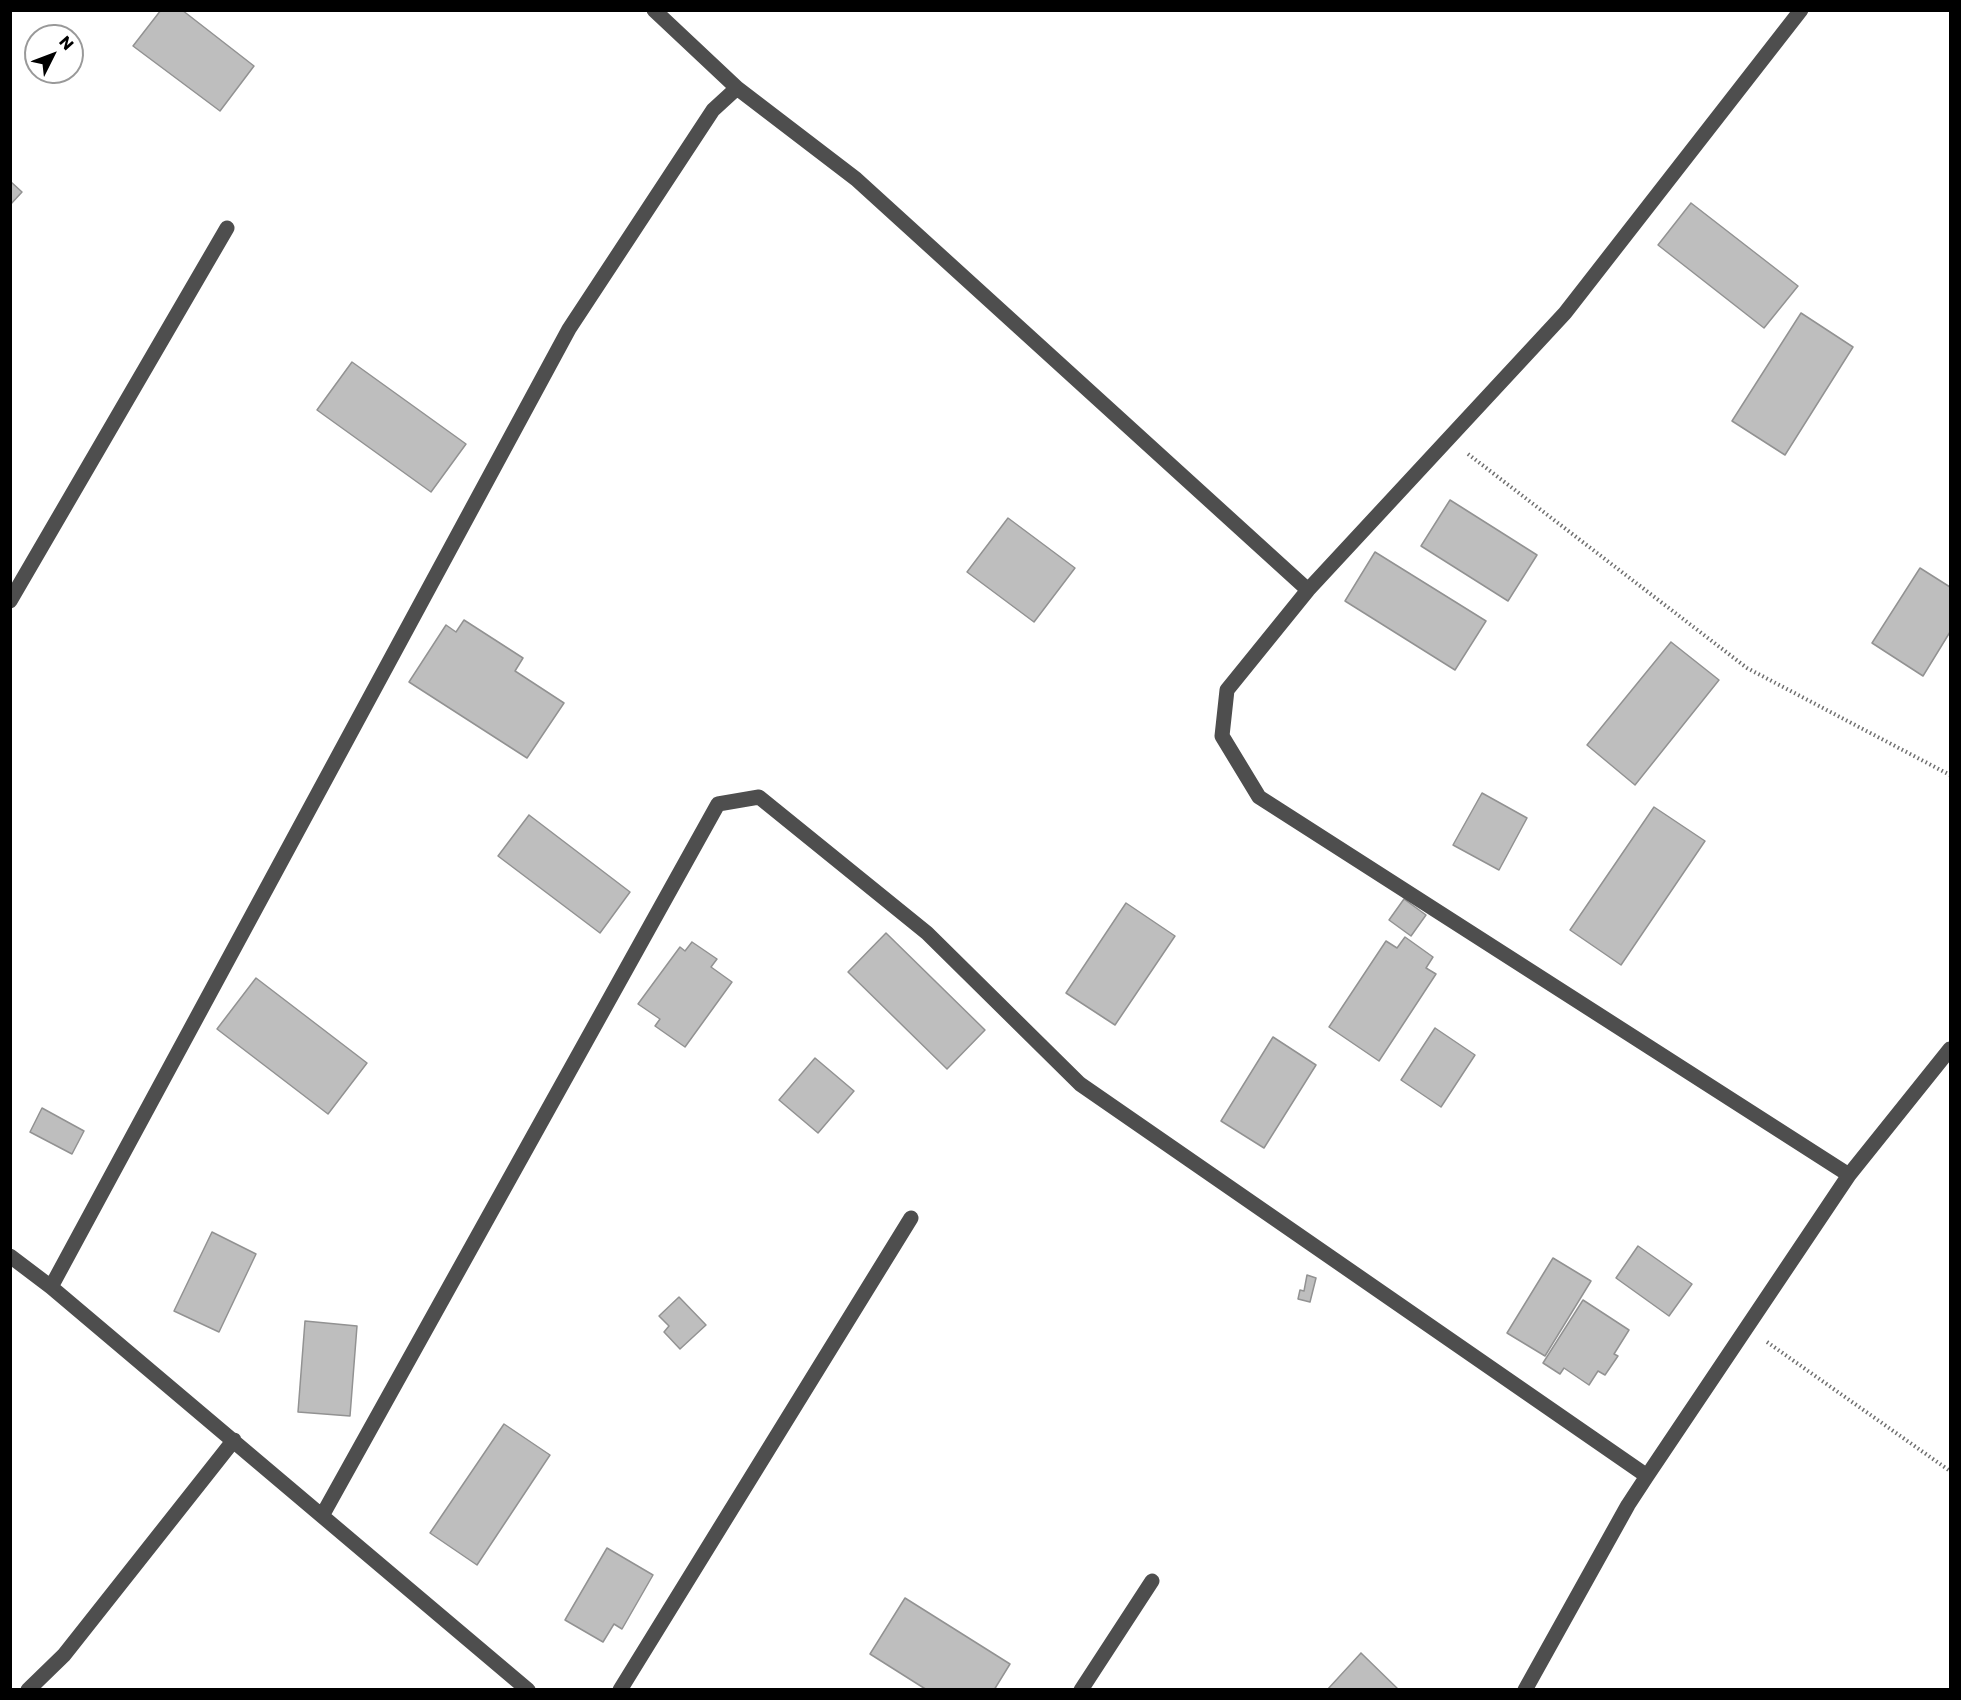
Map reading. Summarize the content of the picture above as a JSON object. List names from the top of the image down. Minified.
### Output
{"north":"top right"}
